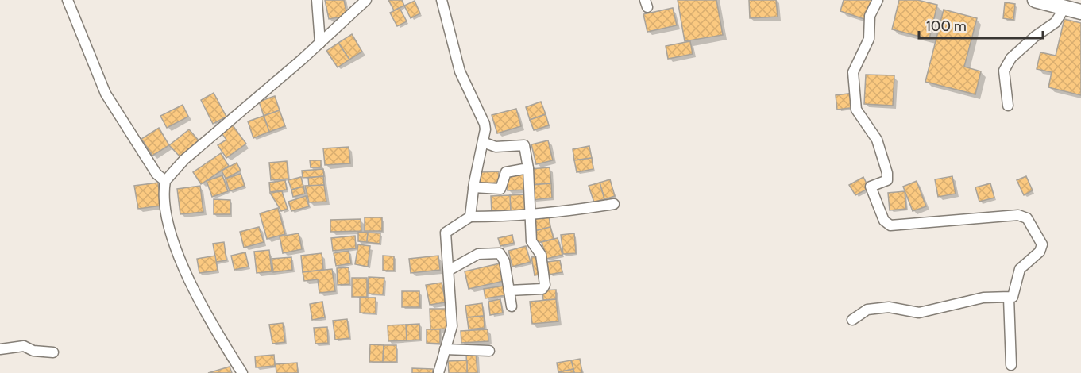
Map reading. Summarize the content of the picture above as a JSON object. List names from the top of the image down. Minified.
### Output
{"scale_bar":"100 m"}
